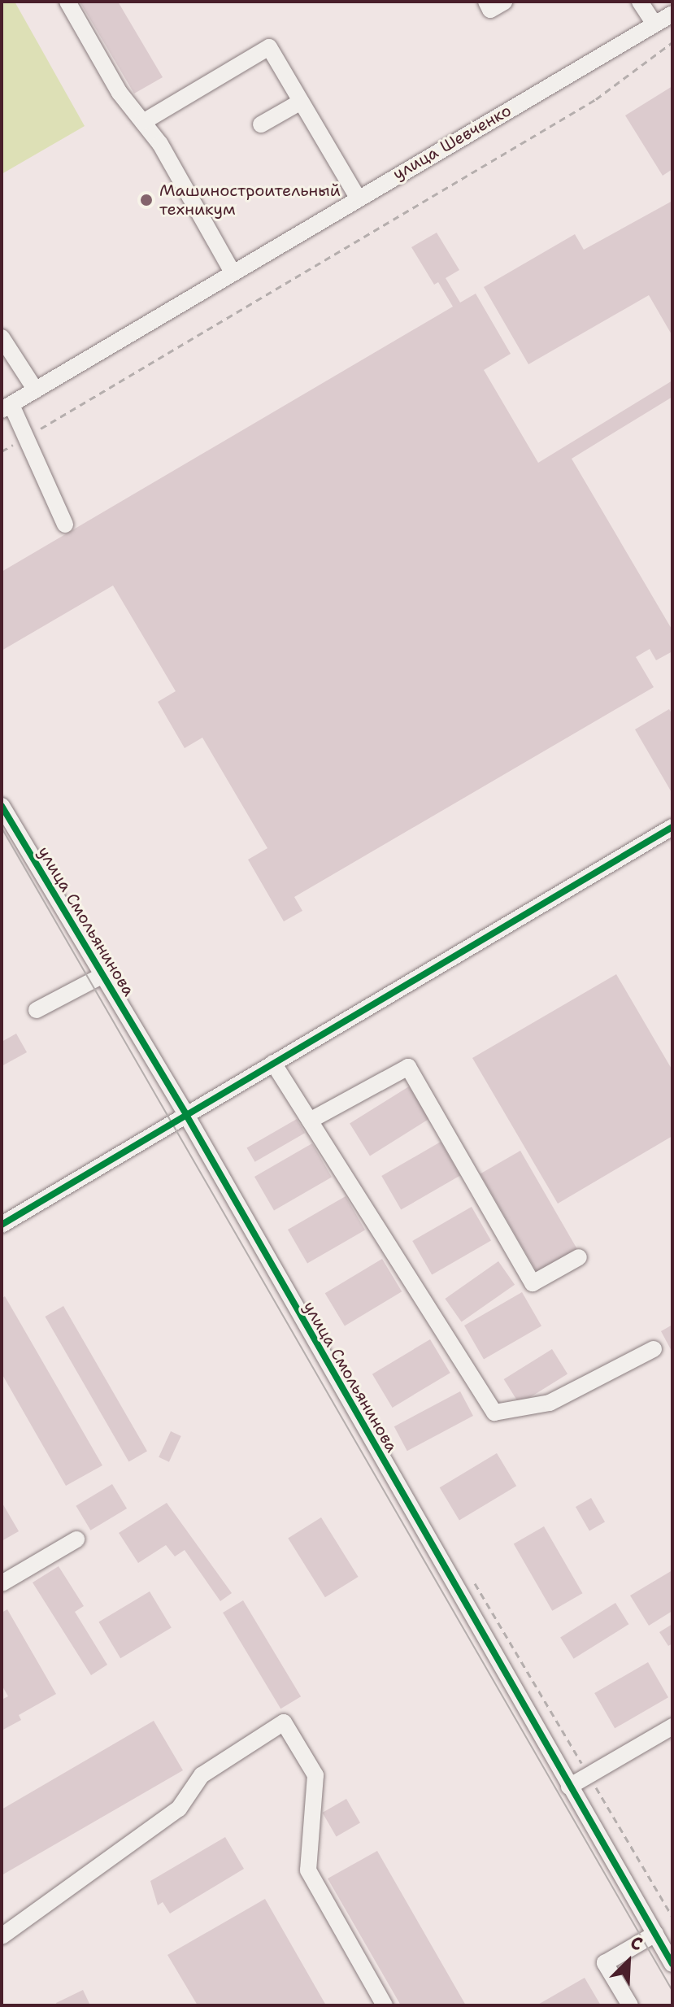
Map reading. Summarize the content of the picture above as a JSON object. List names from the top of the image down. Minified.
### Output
{"streets":{"street":["улица Шевченко","улица Смольянинова"]},"places":["Машиностроительный техникум"],"north":"top right"}
